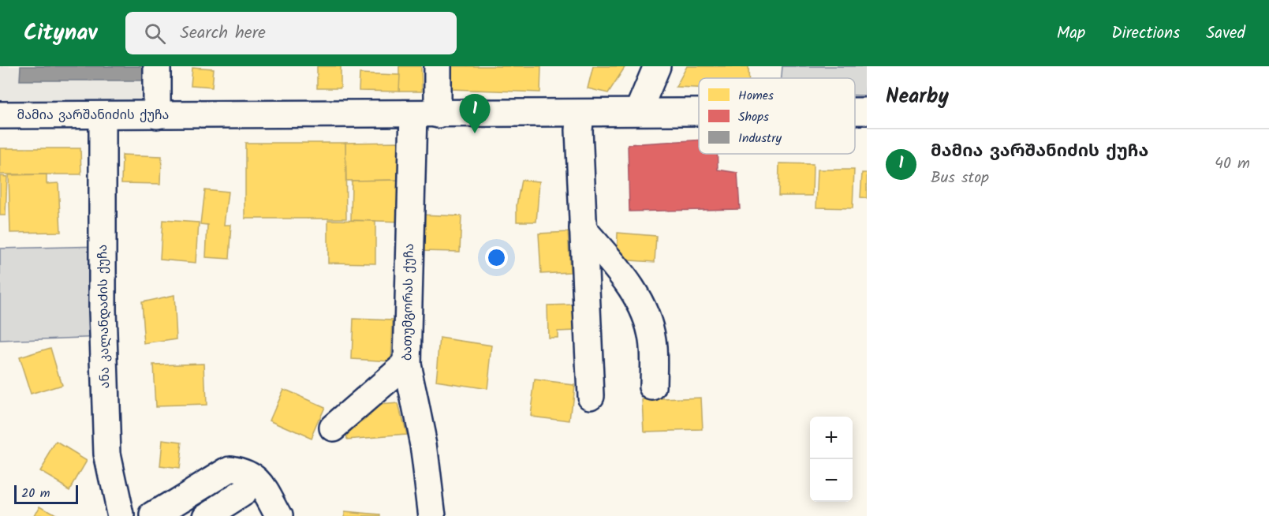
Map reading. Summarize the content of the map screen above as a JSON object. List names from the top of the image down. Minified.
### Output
{"streets":{"street":["მამია ვარშანიძის ქუჩა","ბათუმგორას ქუჩა","ანა კალანდაძის ქუჩა"]},"crossings":[["მამია ვარშანიძის ქუჩა","ბათუმგორას ქუჩა"],["მამია ვარშანიძის ქუჩა","ანა კალანდაძის ქუჩა"]],"legend":["Homes","Shops","Industry"],"scale_bar":"20 m","page":{"header":"Citynav","search":"Search here","nav":["Map","Directions","Saved"],"heading":"Nearby","pins":"1","list":[{"mark":"1","name":"მამია ვარშანიძის ქუჩა","note":"Bus stop","value":"40 m"}],"map_buttons":["+","−"],"scale":"20 m"}}
